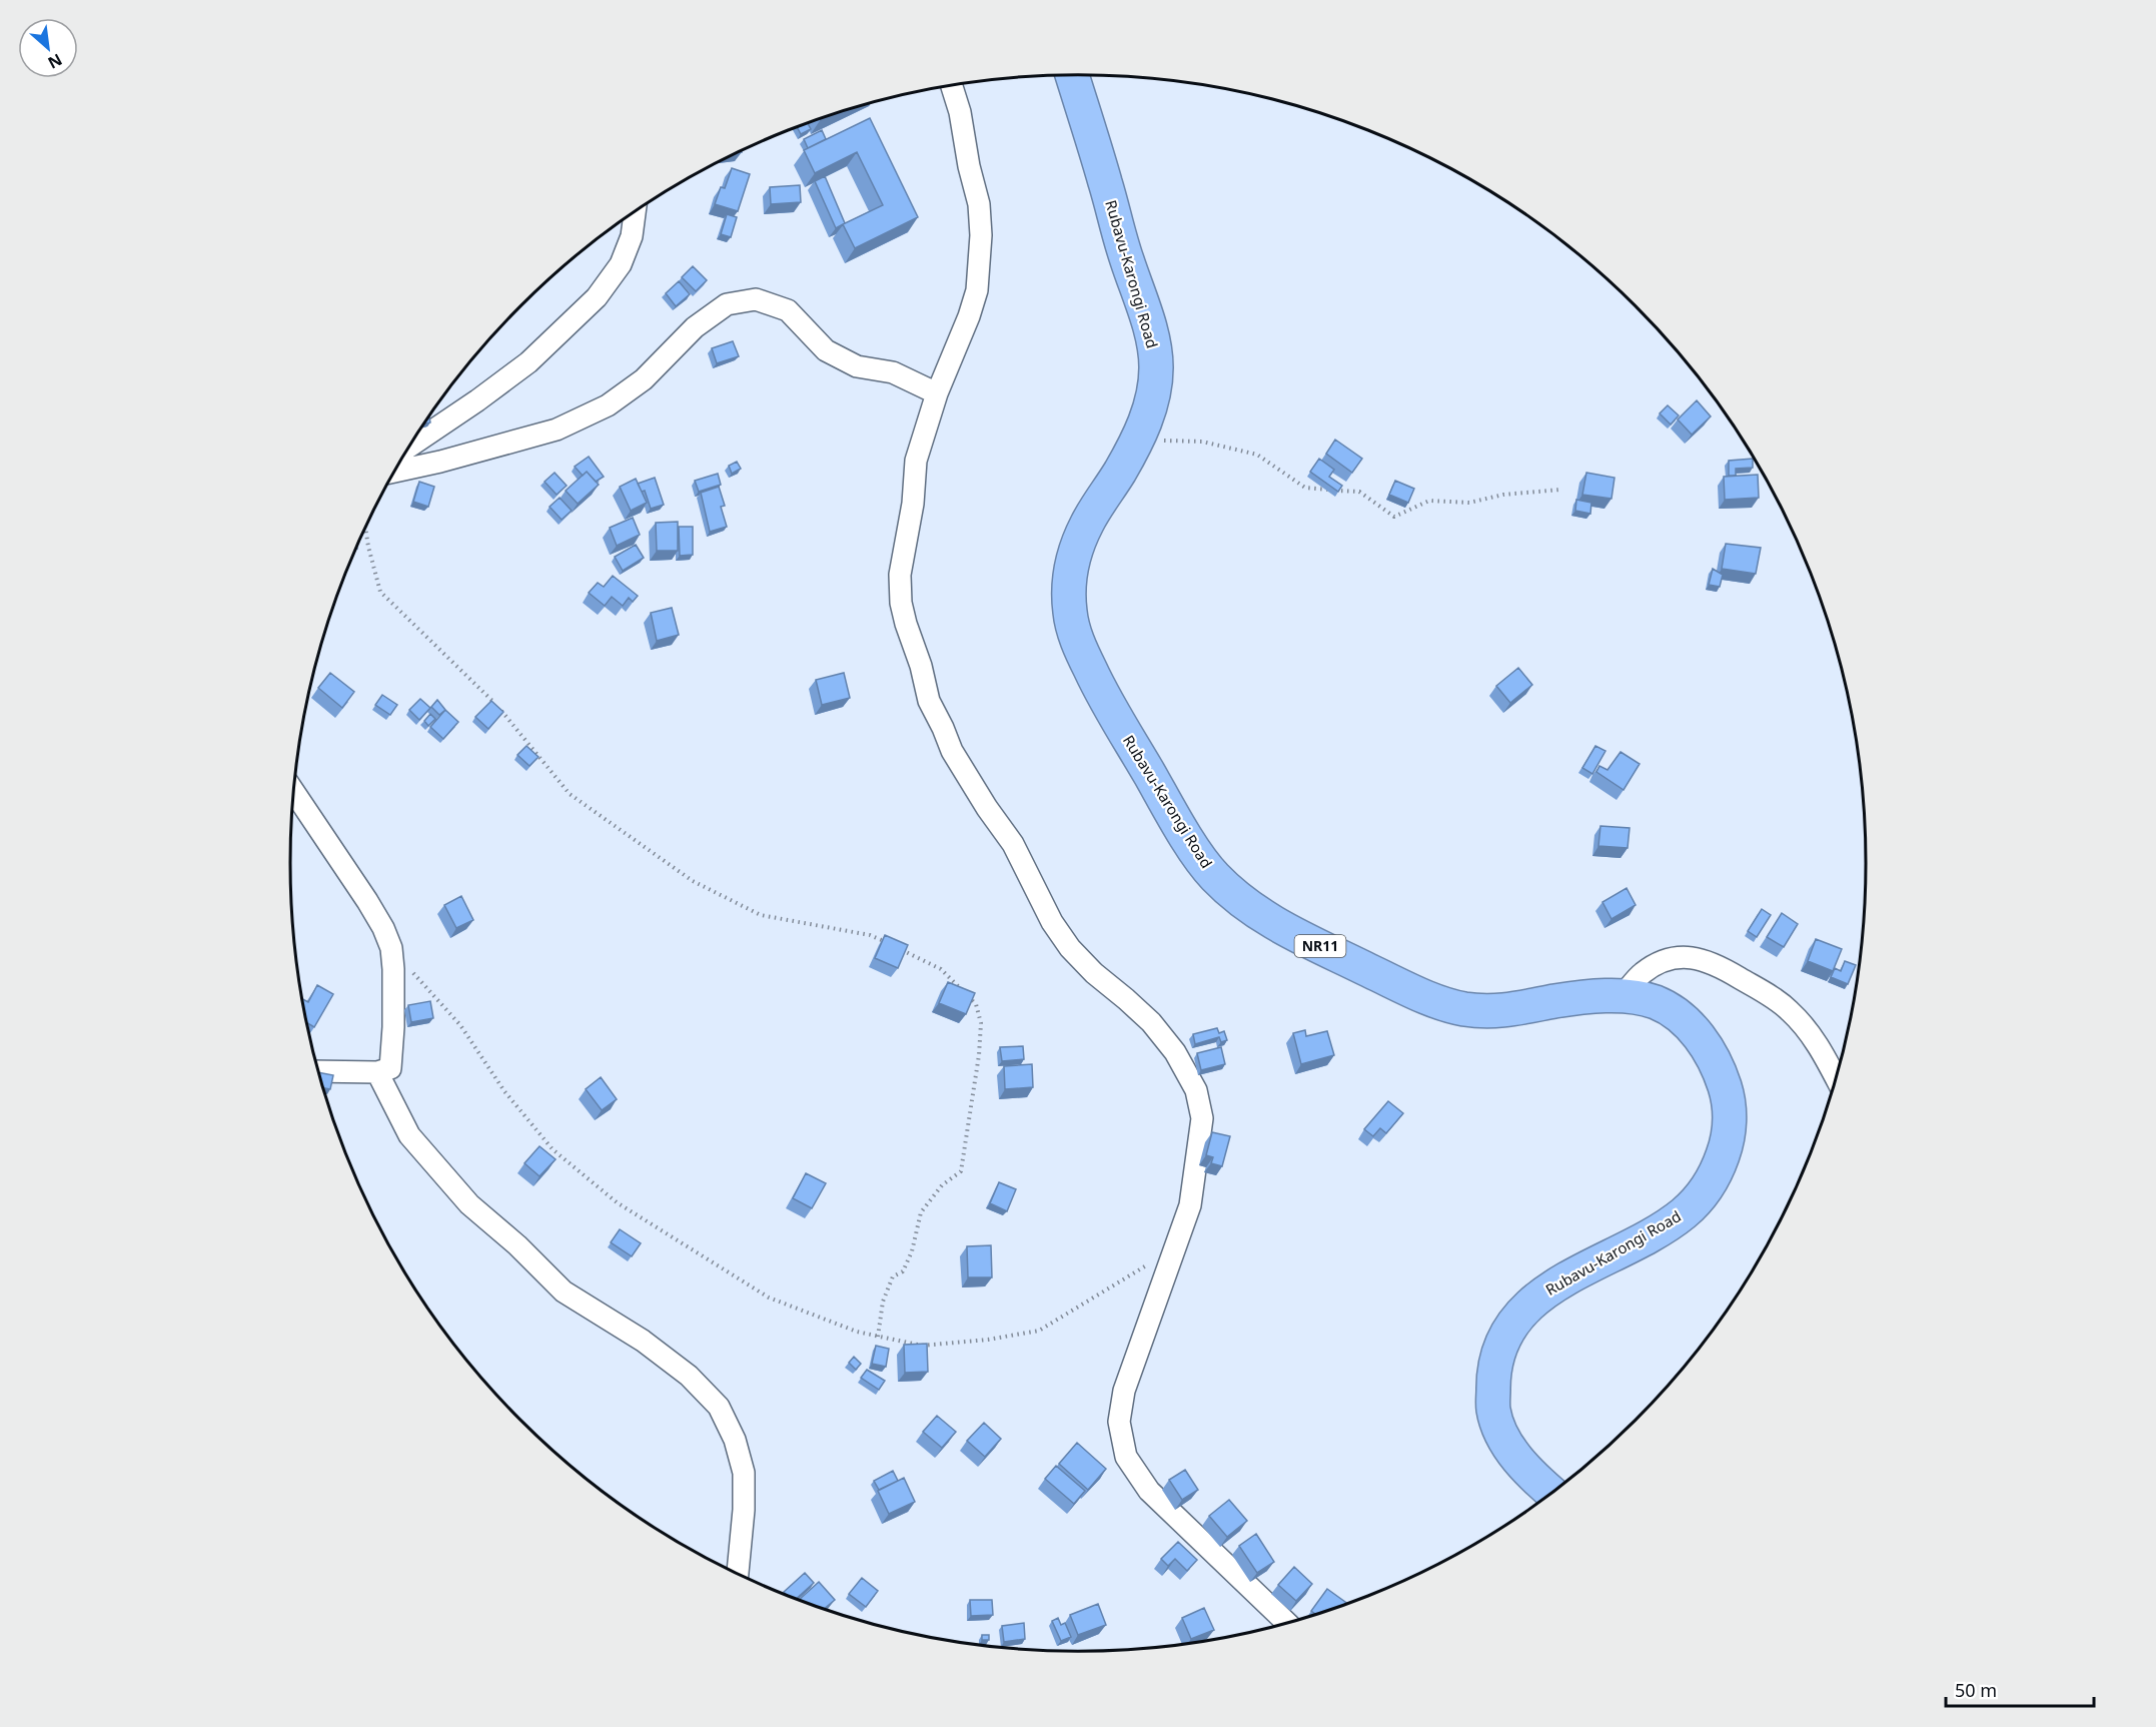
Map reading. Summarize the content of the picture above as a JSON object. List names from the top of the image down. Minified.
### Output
{"streets":{"highway":["Rubavu-Karongi Road","NR11"]},"scale_bar":"50 m","north":"bottom right"}
